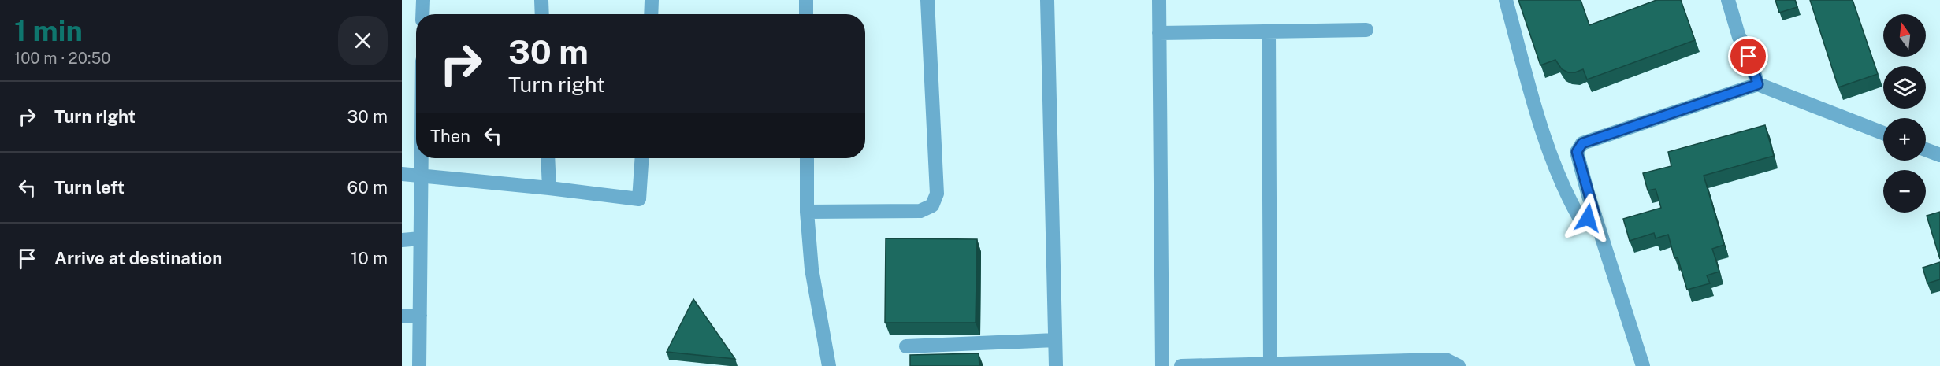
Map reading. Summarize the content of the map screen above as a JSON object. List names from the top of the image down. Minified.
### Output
{"north":"top","page":{"heading":["1 min","100 m · 20:50"],"map_buttons":["+","−"],"turn":["30 m","Turn right"],"list":[{"name":"Turn right","value":"30 m"},{"name":"Turn left","value":"60 m"},{"name":"Arrive at destination","value":"10 m"}],"then":"Then"}}
